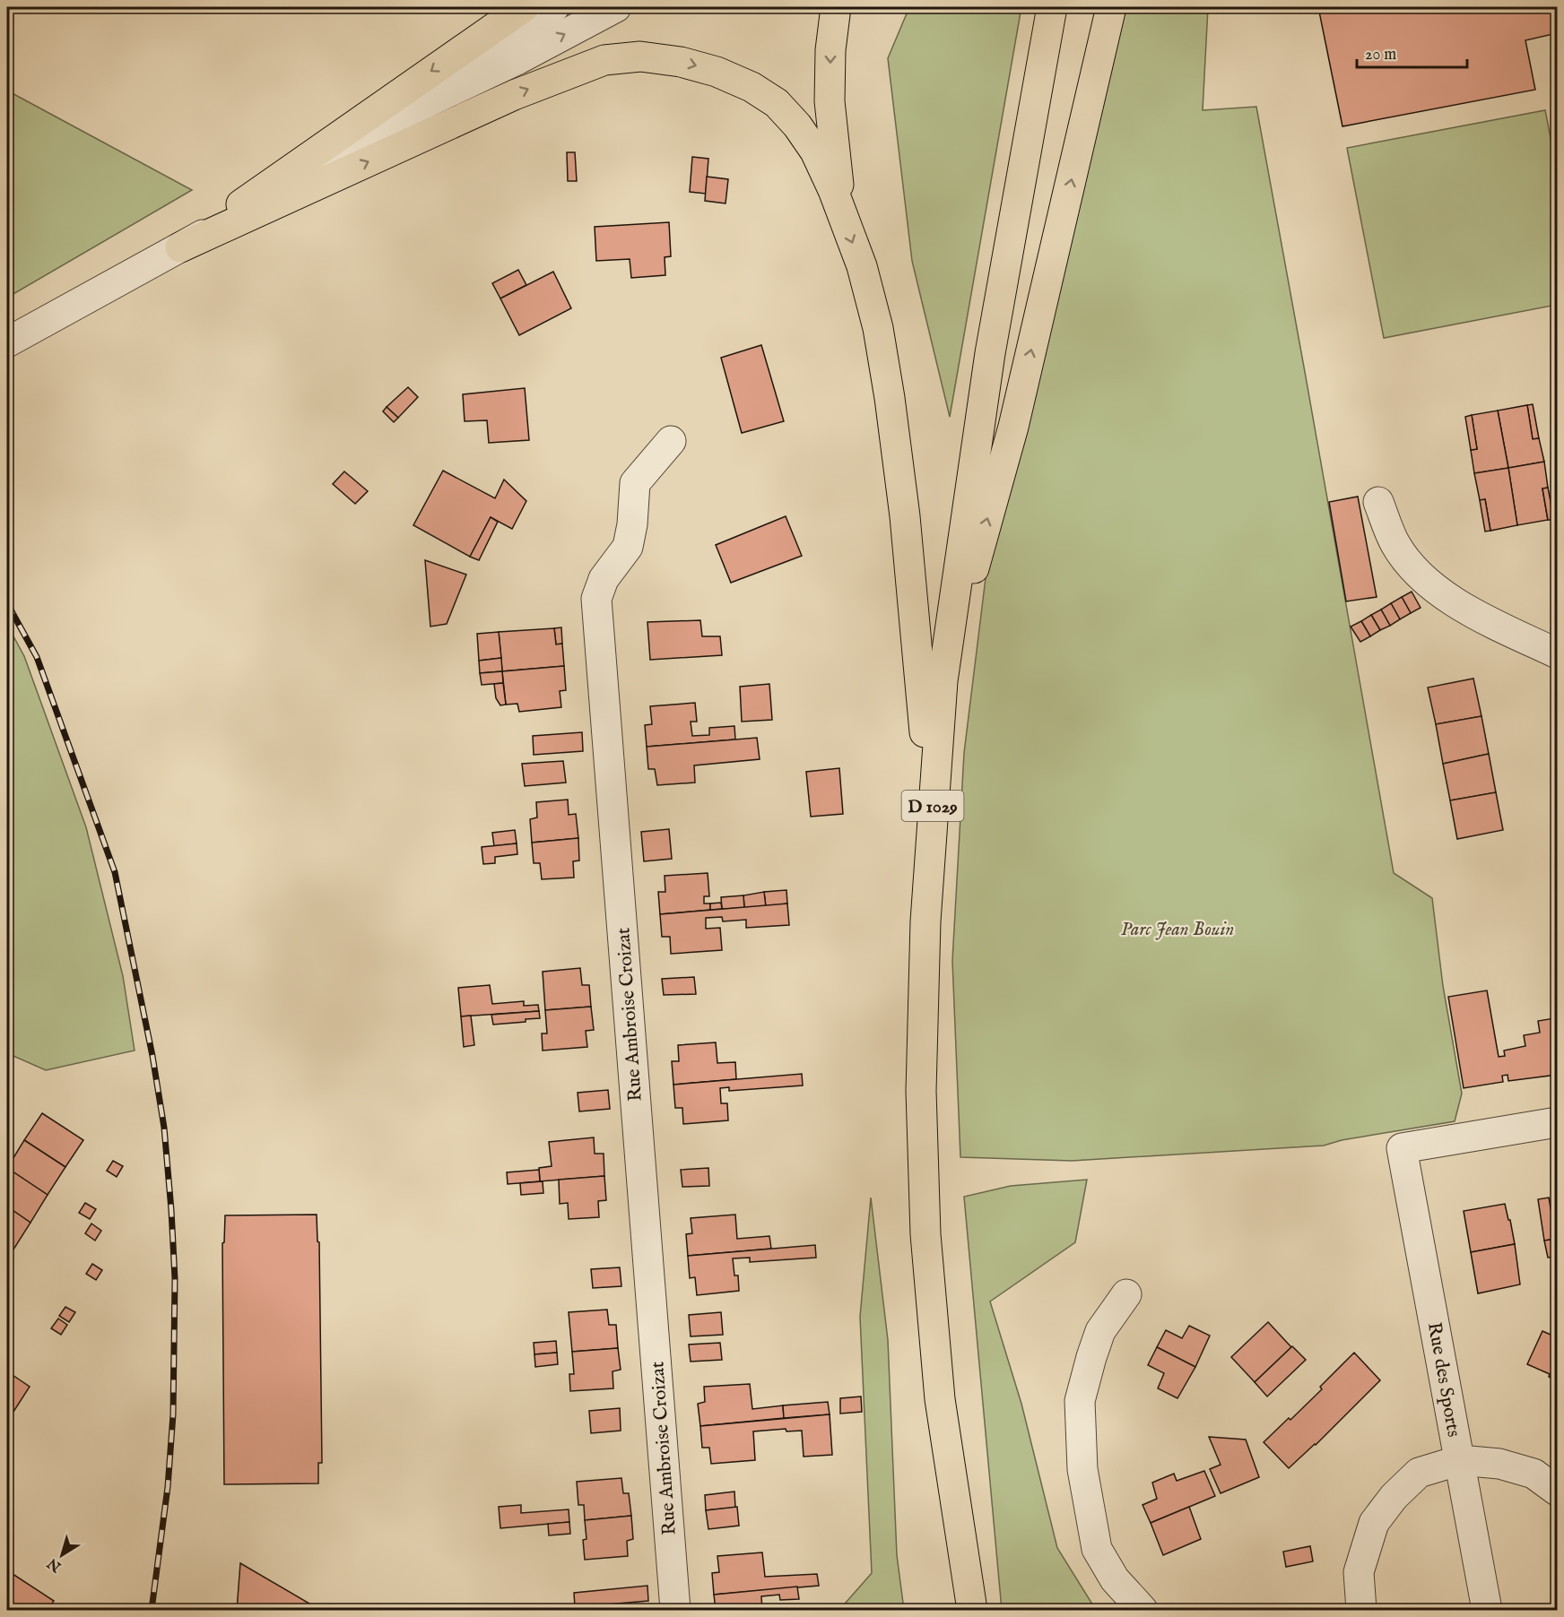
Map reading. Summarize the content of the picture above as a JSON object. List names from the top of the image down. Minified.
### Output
{"streets":{"main road":["D 1029"],"street":["Rue Ambroise Croizat","Rue des Sports"]},"parks":["Parc Jean Bouin"],"scale_bar":"20 m","north":"bottom left"}
